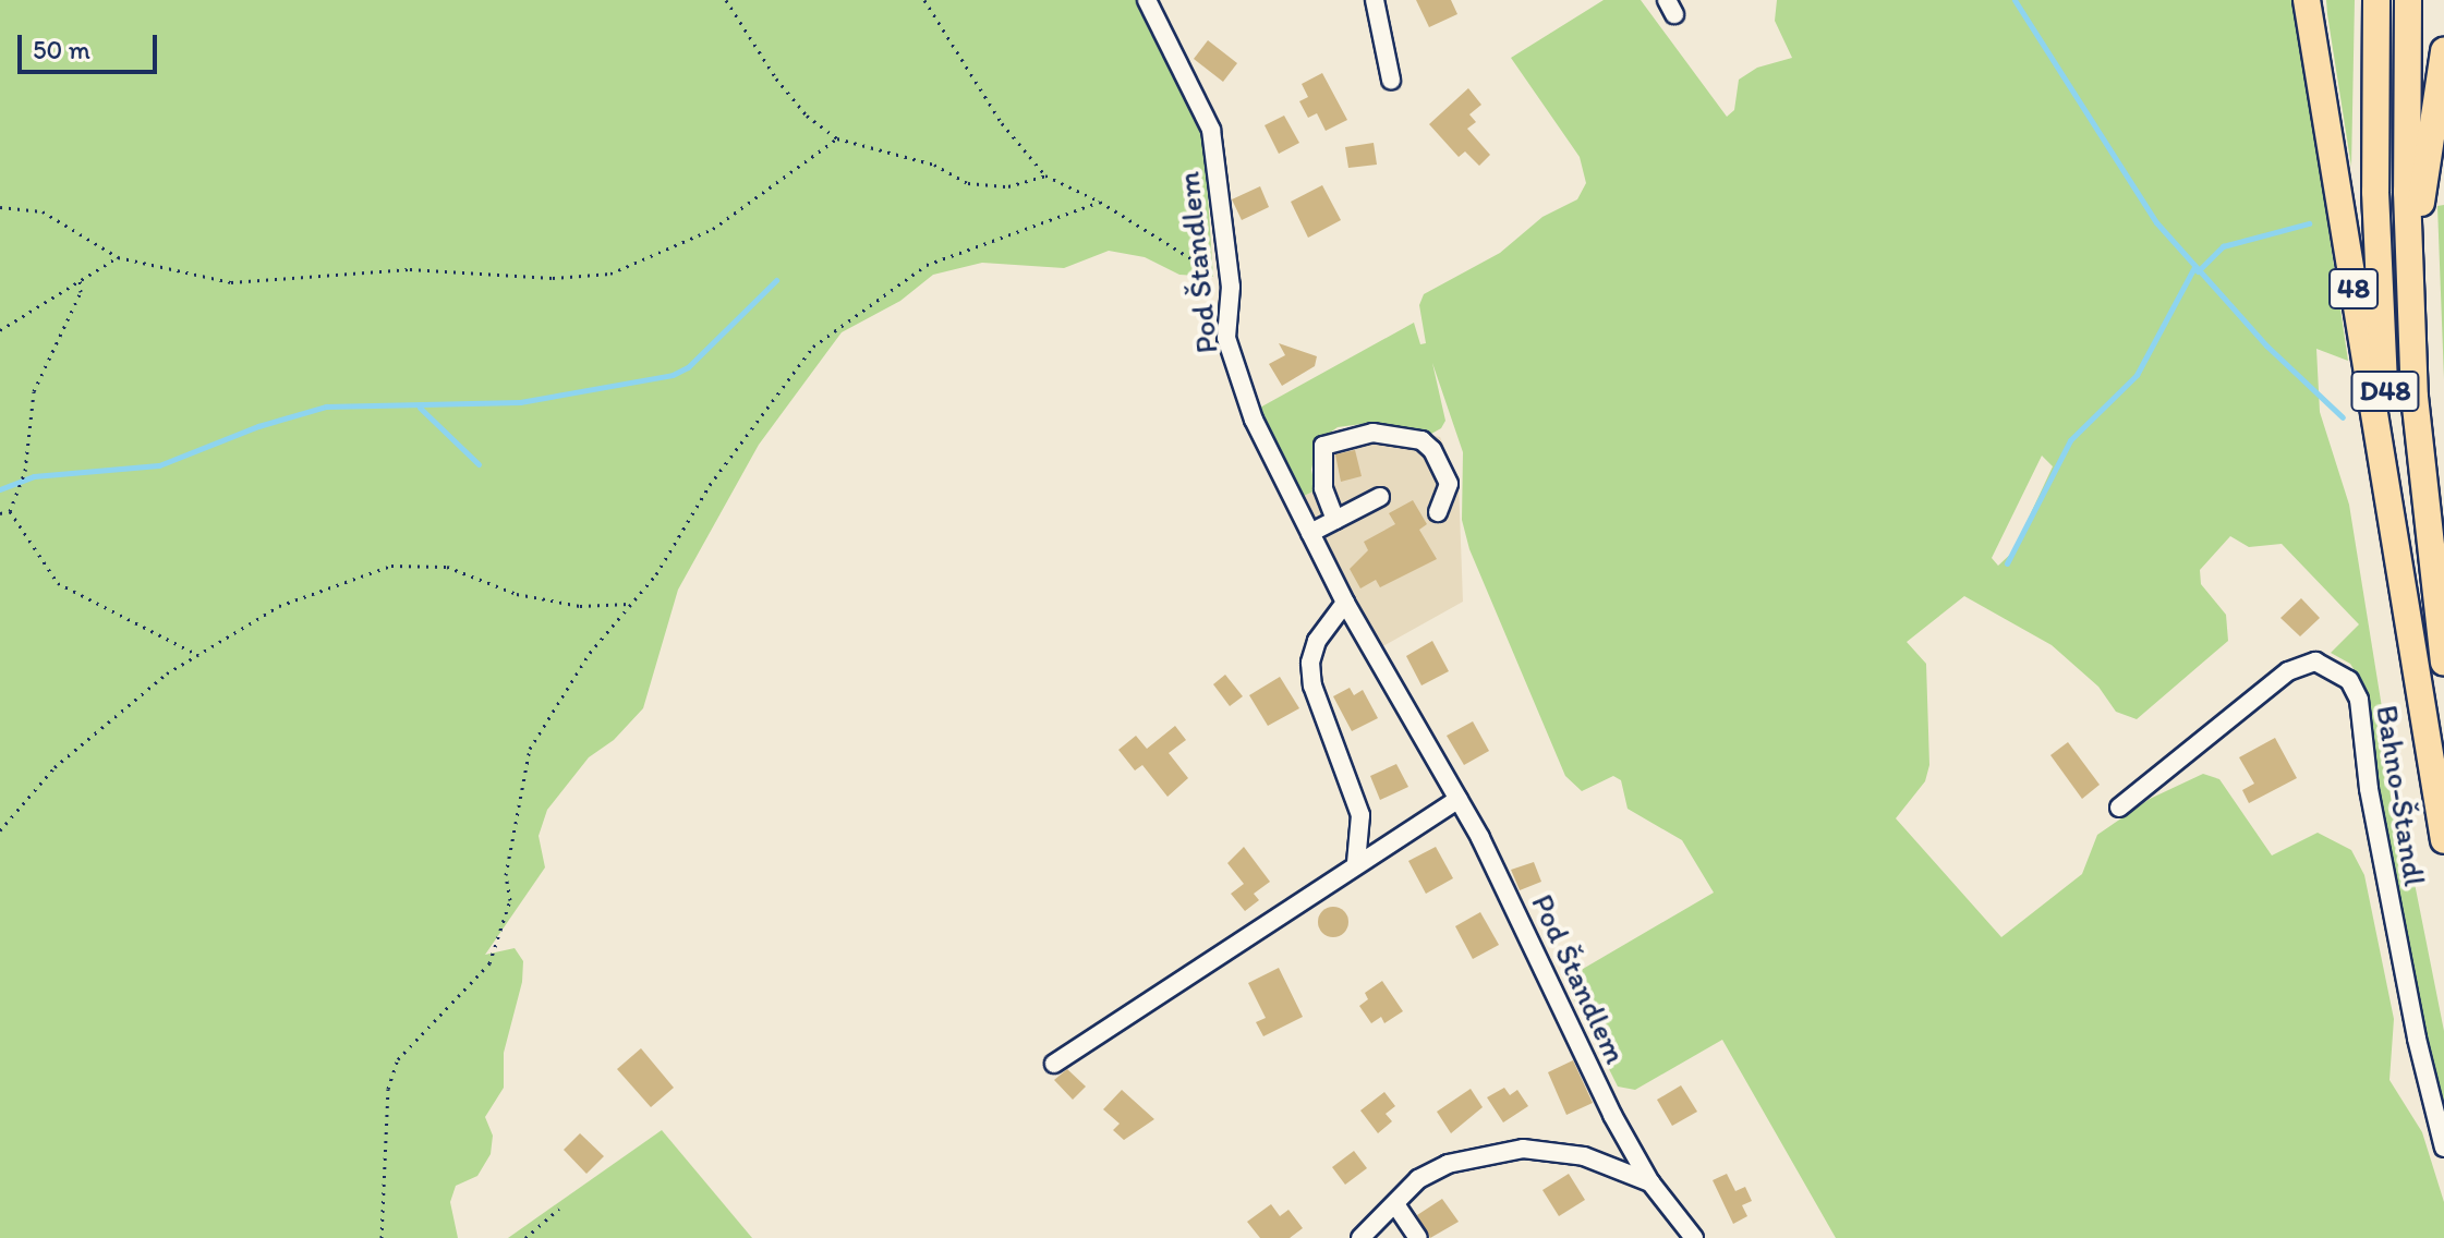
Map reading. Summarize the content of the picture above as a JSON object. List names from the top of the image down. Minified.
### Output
{"streets":{"highway":["48","D48"],"street":["Pod Štandlem","Bahno-Štandl"]},"crossings":[["48","D48"]],"scale_bar":"50 m"}
